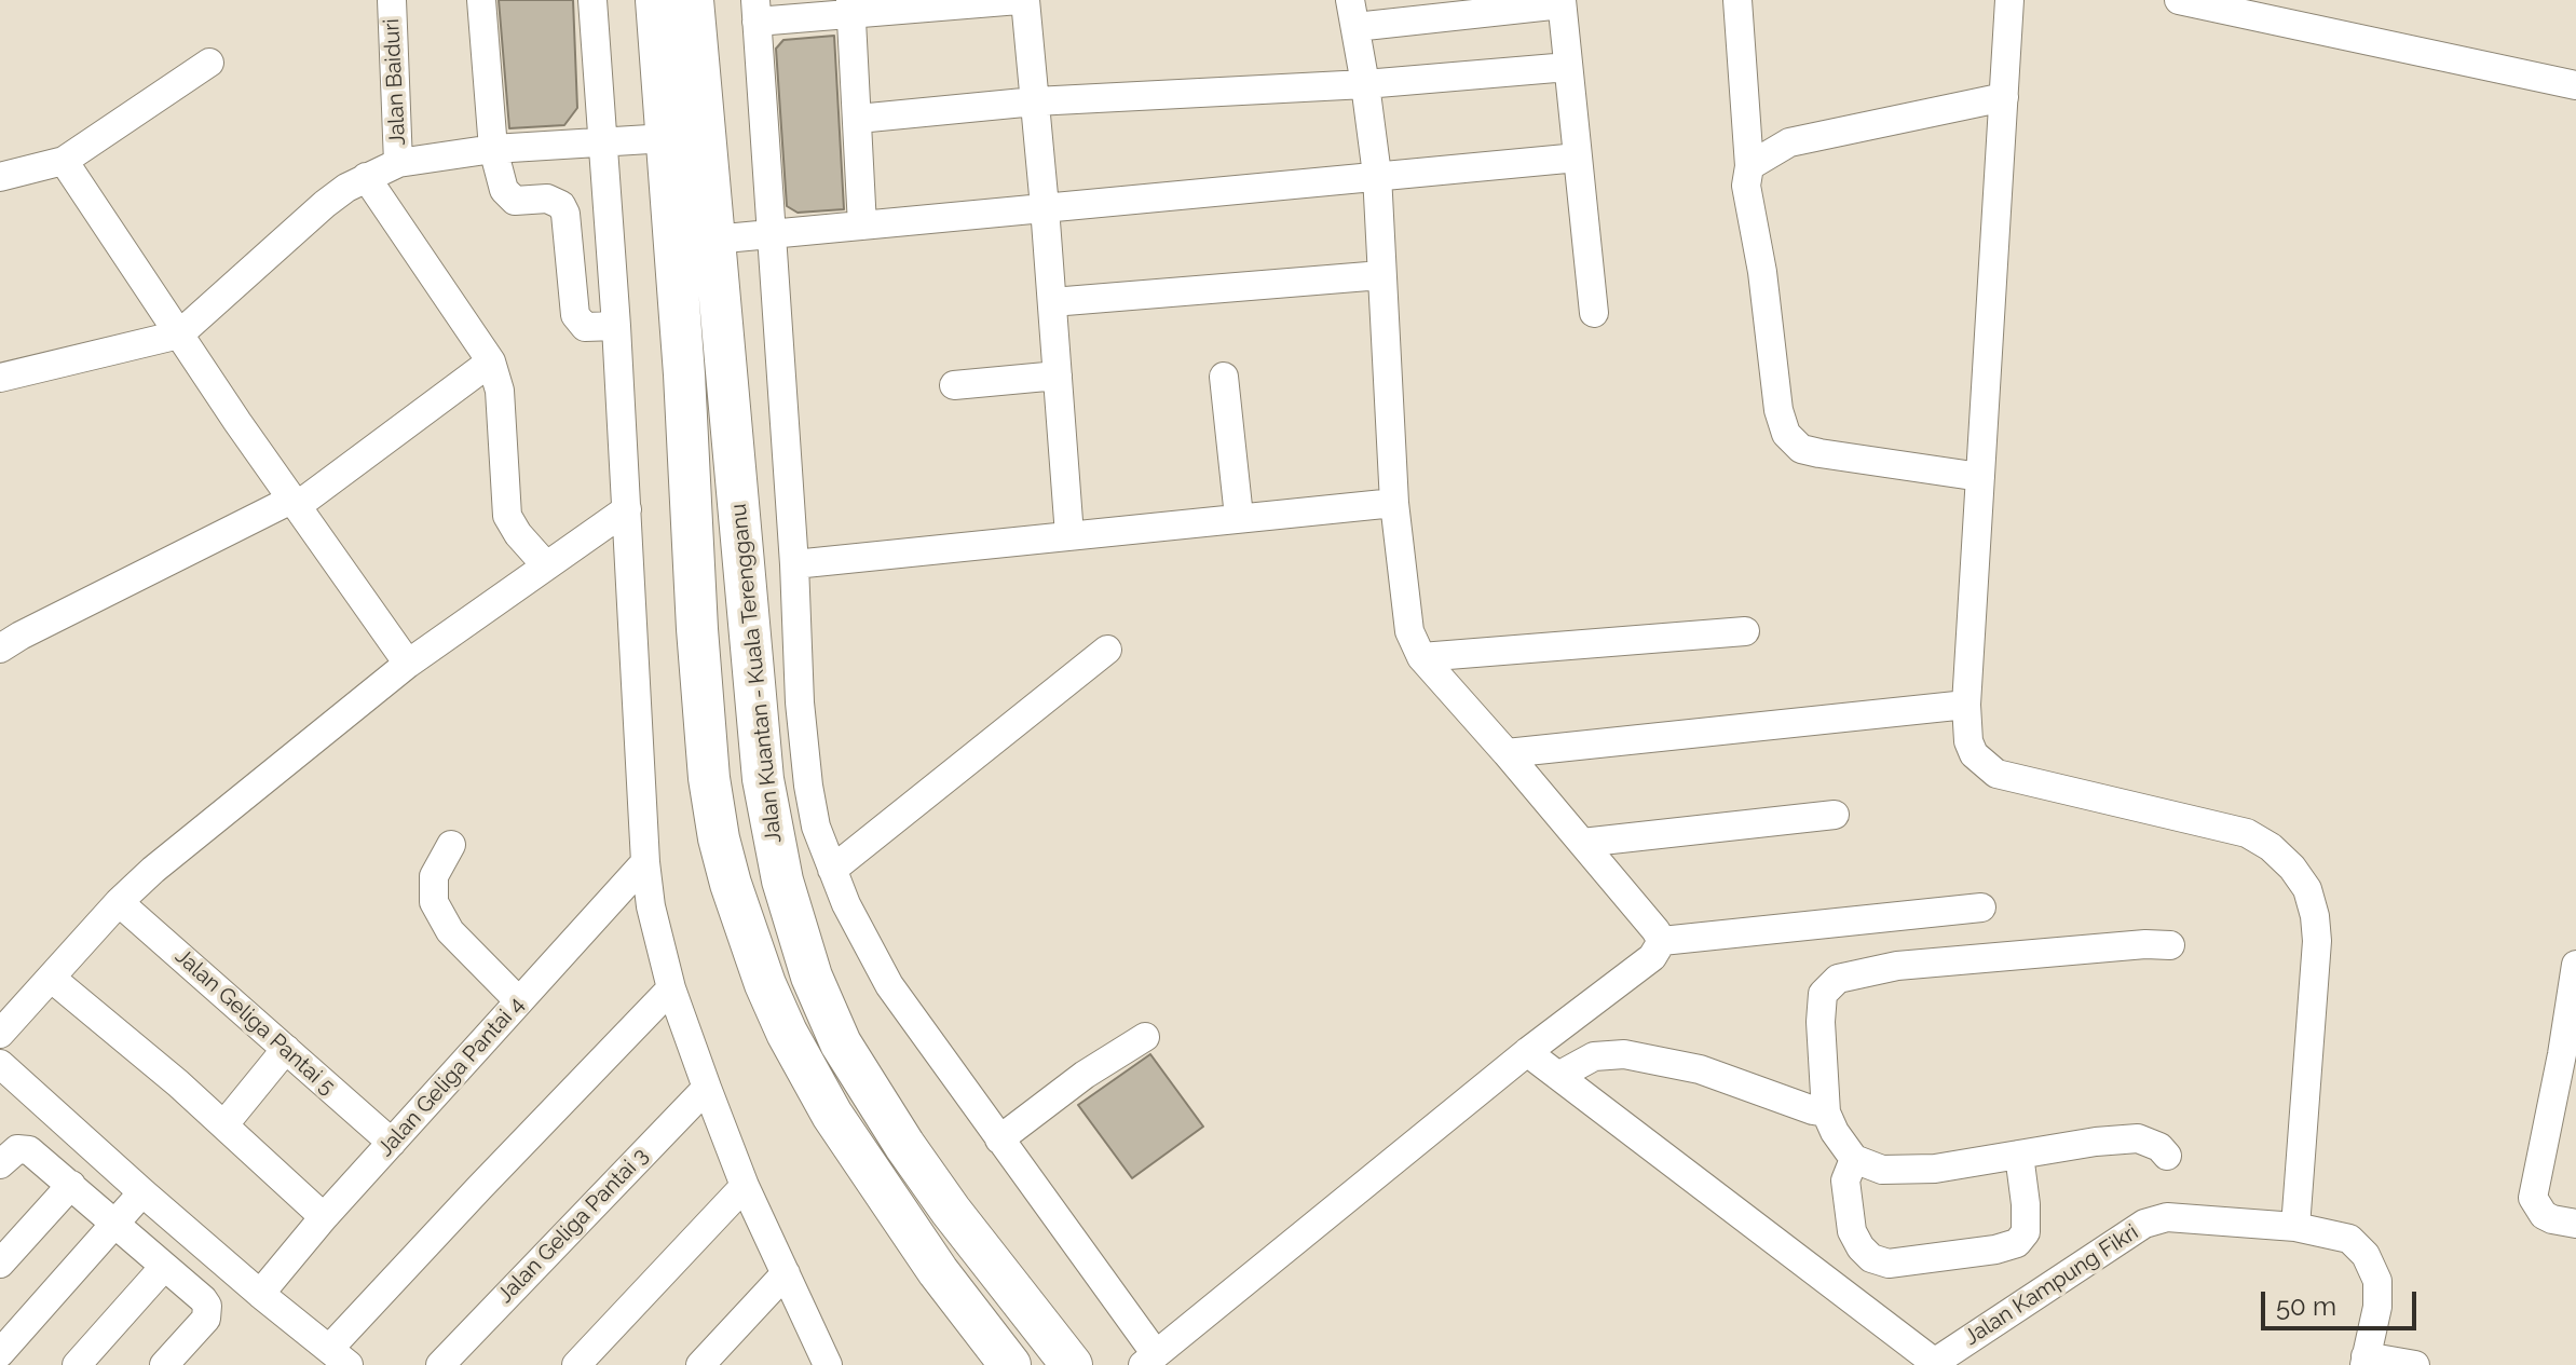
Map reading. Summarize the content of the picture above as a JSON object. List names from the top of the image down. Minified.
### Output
{"streets":{"highway":["Jalan Kuantan - Kuala Terengganu"],"street":["Jalan Baiduri","Jalan Geliga Pantai 5","Jalan Geliga Pantai 4","Jalan Geliga Pantai 3","Jalan Kampung Fikri"]},"crossings":[["Jalan Geliga Pantai 5","Jalan Geliga Pantai 4"]],"scale_bar":"50 m"}
